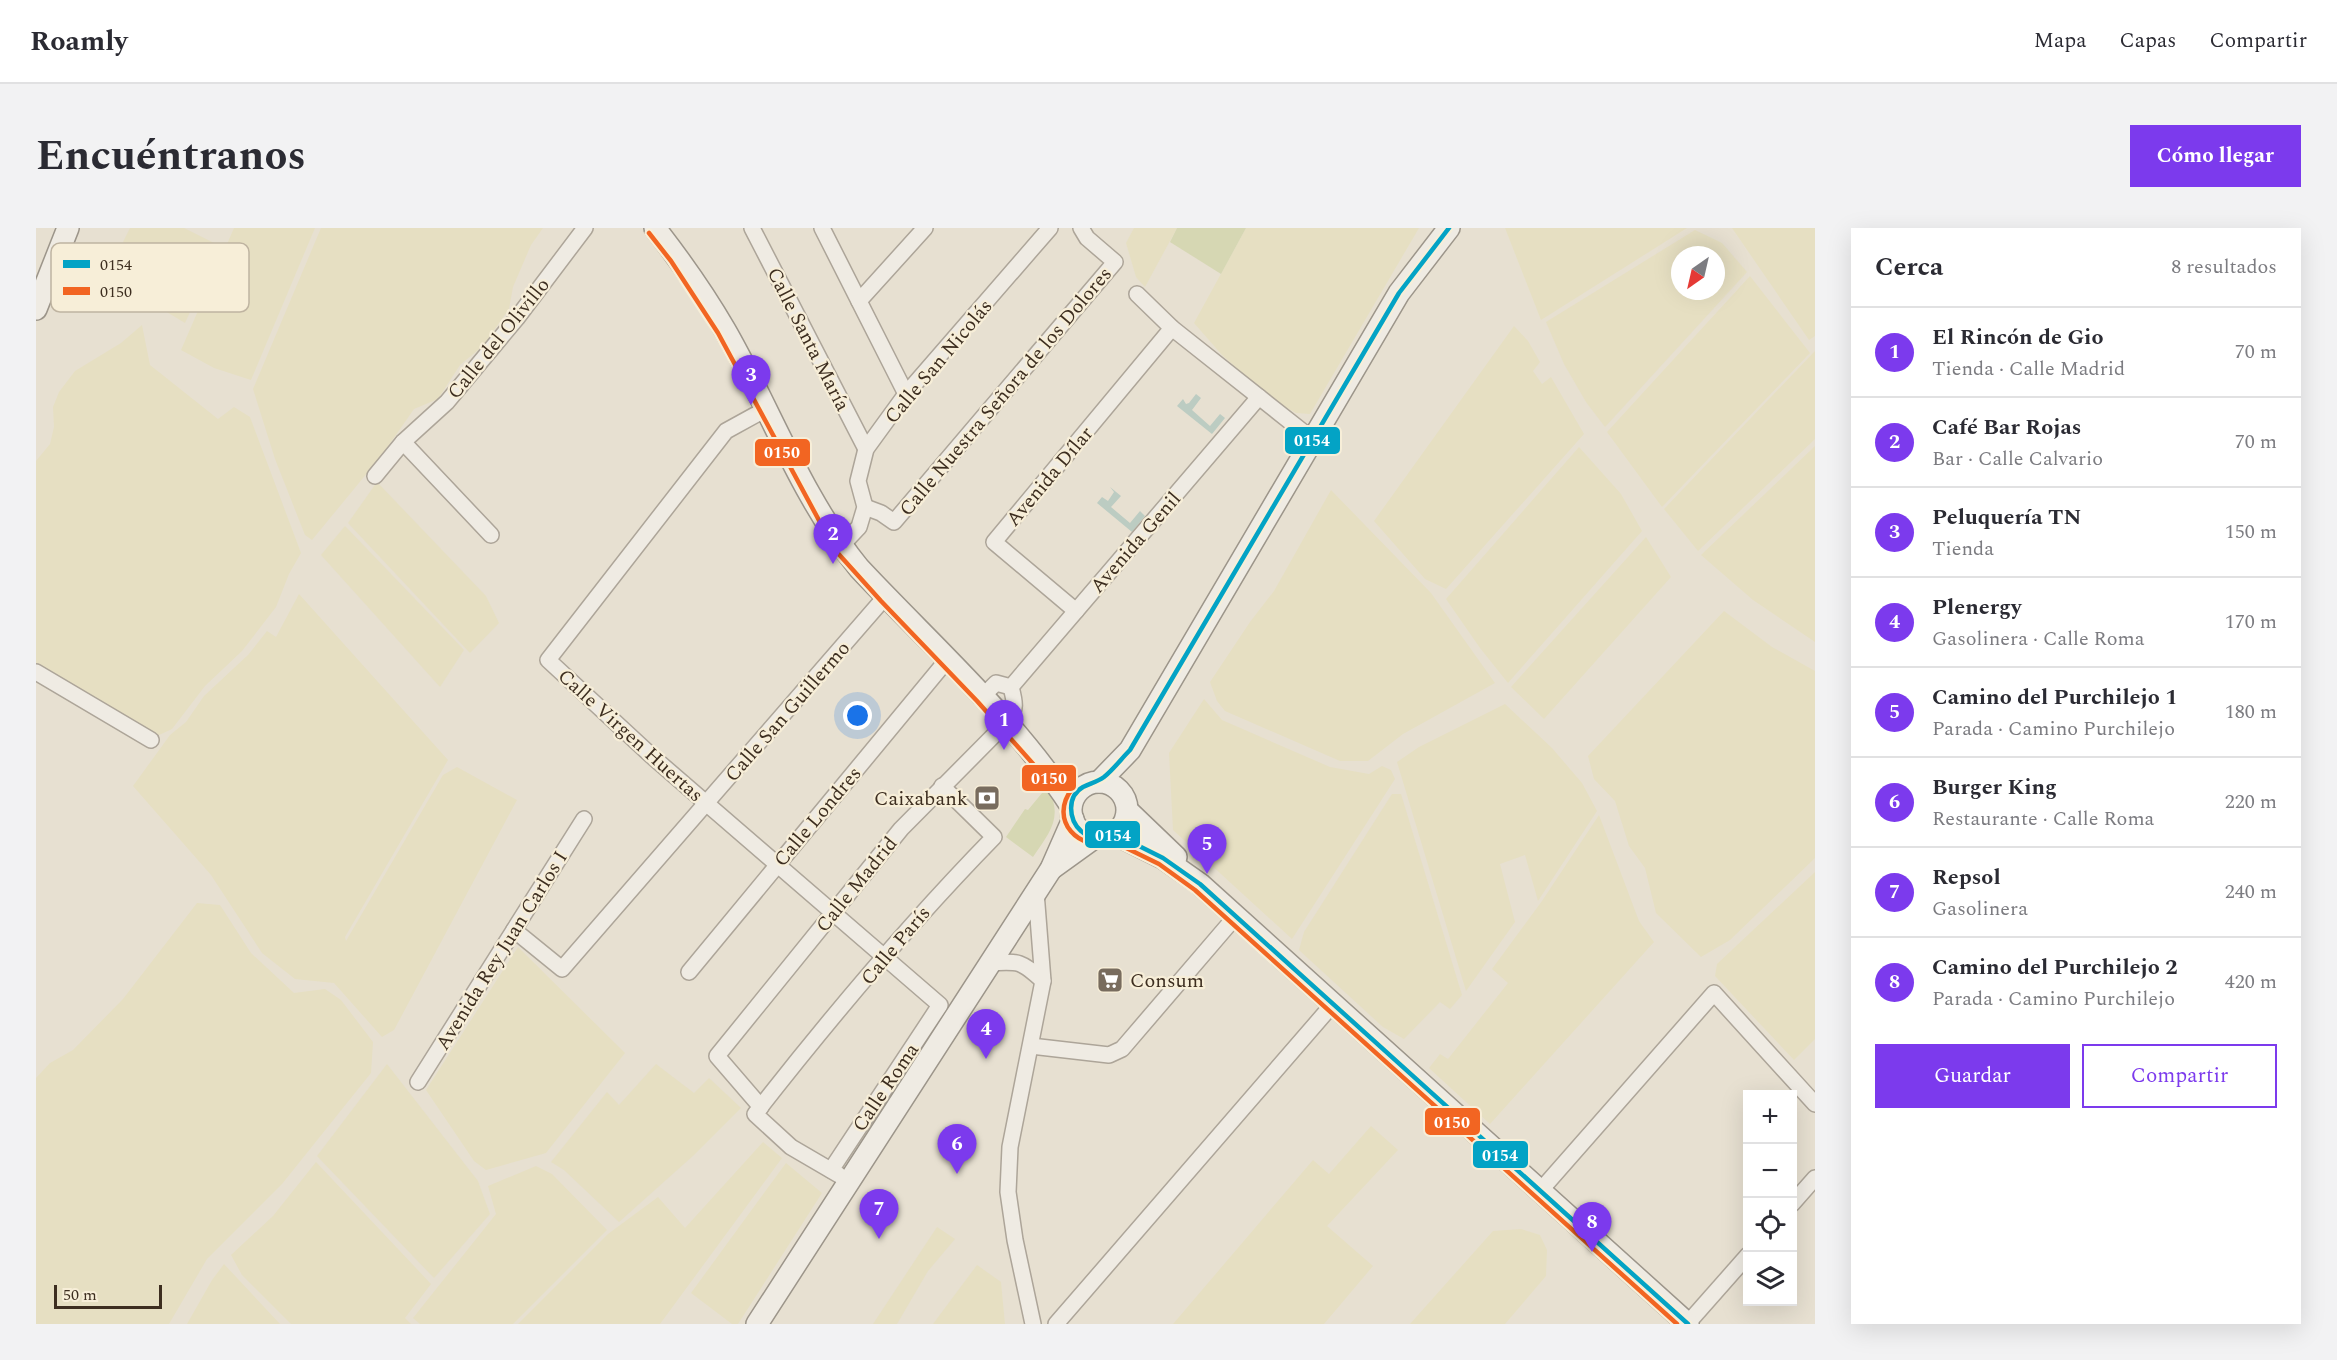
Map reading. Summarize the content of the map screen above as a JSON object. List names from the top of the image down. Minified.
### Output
{"streets":{"street":["Calle del Olivillo","Calle Santa María","Calle San Nicolás","Calle Nuestra Señora de los Dolores","Avenida Dílar","Avenida Genil","Calle San Guillermo","Calle Virgen Huertas","Calle Londres","Calle Madrid","Calle París","Avenida Rey Juan Carlos I","Calle Roma"]},"crossings":[["Calle Santa María","Calle San Nicolás"],["Calle San Nicolás","Calle Nuestra Señora de los Dolores"],["Avenida Dílar","Avenida Genil"],["Calle San Guillermo","Calle Virgen Huertas"],["Calle San Guillermo","Avenida Rey Juan Carlos I"],["Calle Virgen Huertas","Calle Londres"],["Calle Virgen Huertas","Calle Madrid"],["Calle Virgen Huertas","Calle París"],["Calle Virgen Huertas","Calle Roma"],["Calle Madrid","Calle París"]],"places":{"bank":["Caixabank"],"supermarket":["Consum"]},"lines":["transit line 0154","transit line 0150"],"legend":["0154","0150"],"scale_bar":"50 m","north":"bottom left","page":{"header":"Roamly","nav":["Mapa","Capas","Compartir"],"title":"Encuéntranos","buttons":["Cómo llegar",["Guardar","Compartir"]],"heading":["Cerca","8 resultados"],"list":[{"mark":"1","name":"El Rincón de Gio","note":"Tienda · Calle Madrid","value":"70 m"},{"mark":"2","name":"Café Bar Rojas","note":"Bar · Calle Calvario","value":"70 m"},{"mark":"3","name":"Peluquería TN","note":"Tienda","value":"150 m"},{"mark":"4","name":"Plenergy","note":"Gasolinera · Calle Roma","value":"170 m"},{"mark":"5","name":"Camino del Purchilejo 1","note":"Parada · Camino Purchilejo","value":"180 m"},{"mark":"6","name":"Burger King","note":"Restaurante · Calle Roma","value":"220 m"},{"mark":"7","name":"Repsol","note":"Gasolinera","value":"240 m"},{"mark":"8","name":"Camino del Purchilejo 2","note":"Parada · Camino Purchilejo","value":"420 m"}],"pins":["3","2","1","5","4","6","7","8"],"map_buttons":["+","−"],"scale":"50 m"}}
